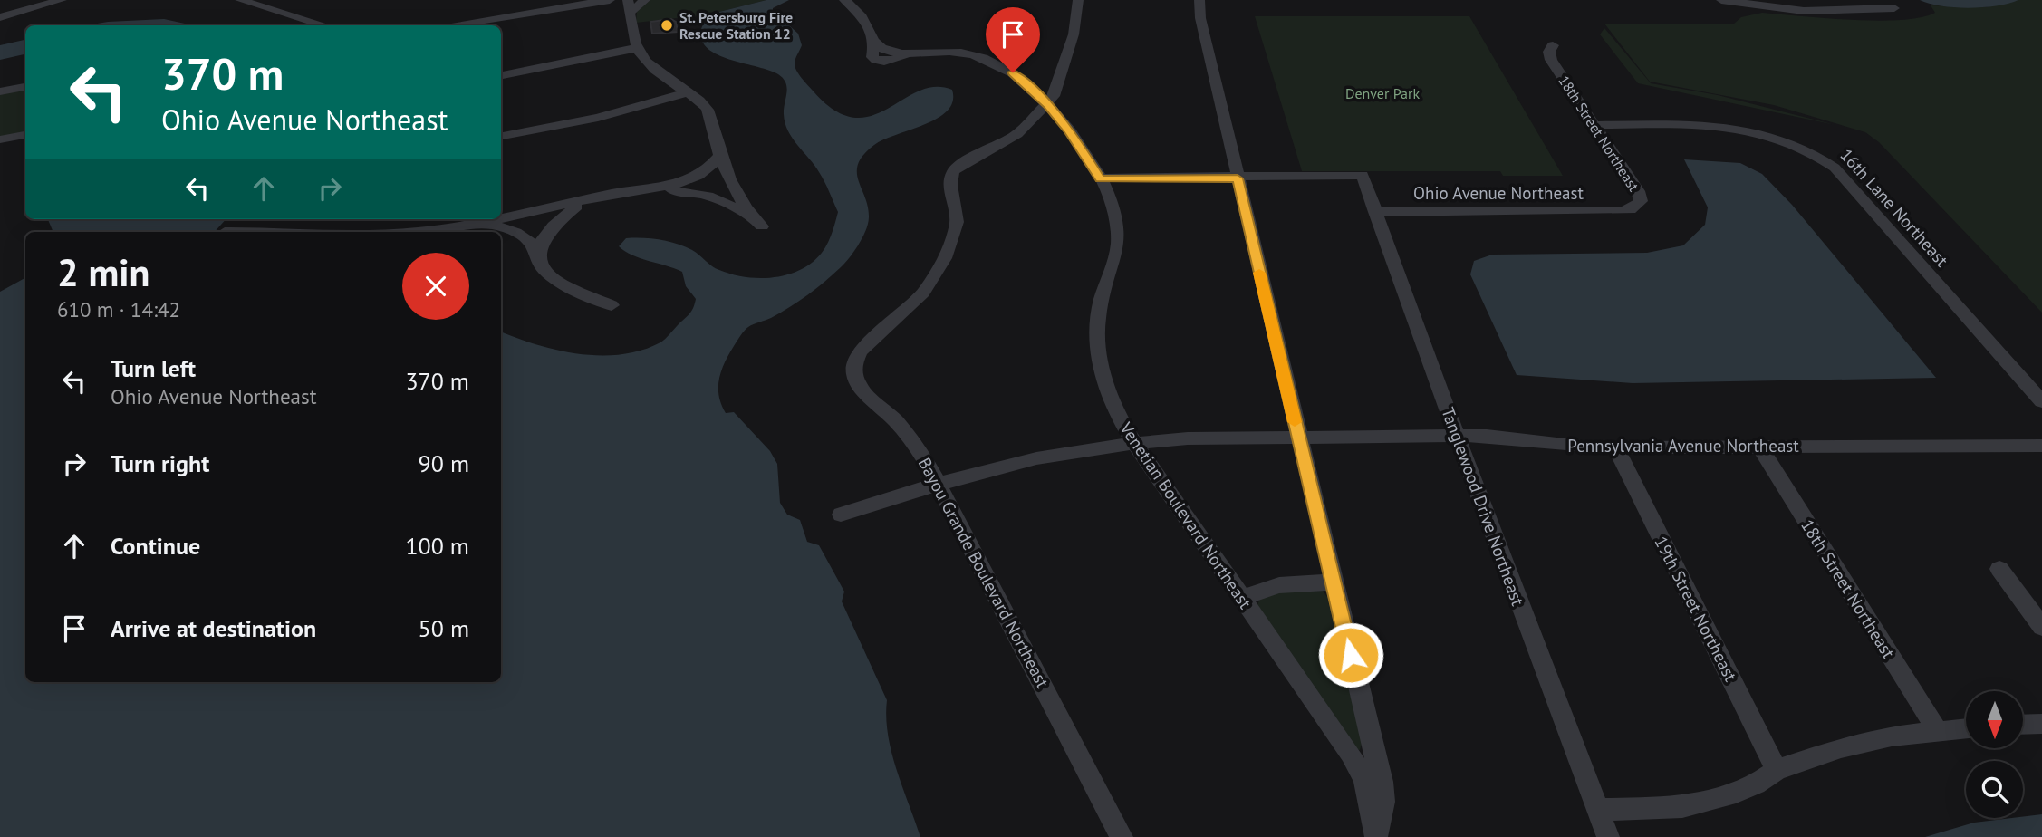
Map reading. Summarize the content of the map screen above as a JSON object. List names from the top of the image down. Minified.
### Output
{"streets":{"street":["18th Street Northeast","Ohio Avenue Northeast","16th Lane Northeast","Pennsylvania Avenue Northeast","Tanglewood Drive Northeast","Venetian Boulevard Northeast","Bayou Grande Boulevard Northeast","19th Street Northeast"]},"crossings":[["18th Street Northeast","Ohio Avenue Northeast"],["18th Street Northeast","16th Lane Northeast"],["18th Street Northeast","Pennsylvania Avenue Northeast"],["Ohio Avenue Northeast","Tanglewood Drive Northeast"],["Pennsylvania Avenue Northeast","Tanglewood Drive Northeast"],["Pennsylvania Avenue Northeast","Venetian Boulevard Northeast"],["Pennsylvania Avenue Northeast","Bayou Grande Boulevard Northeast"],["Pennsylvania Avenue Northeast","19th Street Northeast"],["Venetian Boulevard Northeast","Bayou Grande Boulevard Northeast"]],"parks":["Denver Park"],"places":["St. Petersburg Fire Rescue Station 12"],"north":"bottom","page":{"turn":["370 m","Ohio Avenue Northeast"],"heading":["2 min","610 m · 14:42"],"list":[{"name":"Turn left","note":"Ohio Avenue Northeast","value":"370 m"},{"name":"Turn right","value":"90 m"},{"name":"Continue","value":"100 m"},{"name":"Arrive at destination","value":"50 m"}]}}
